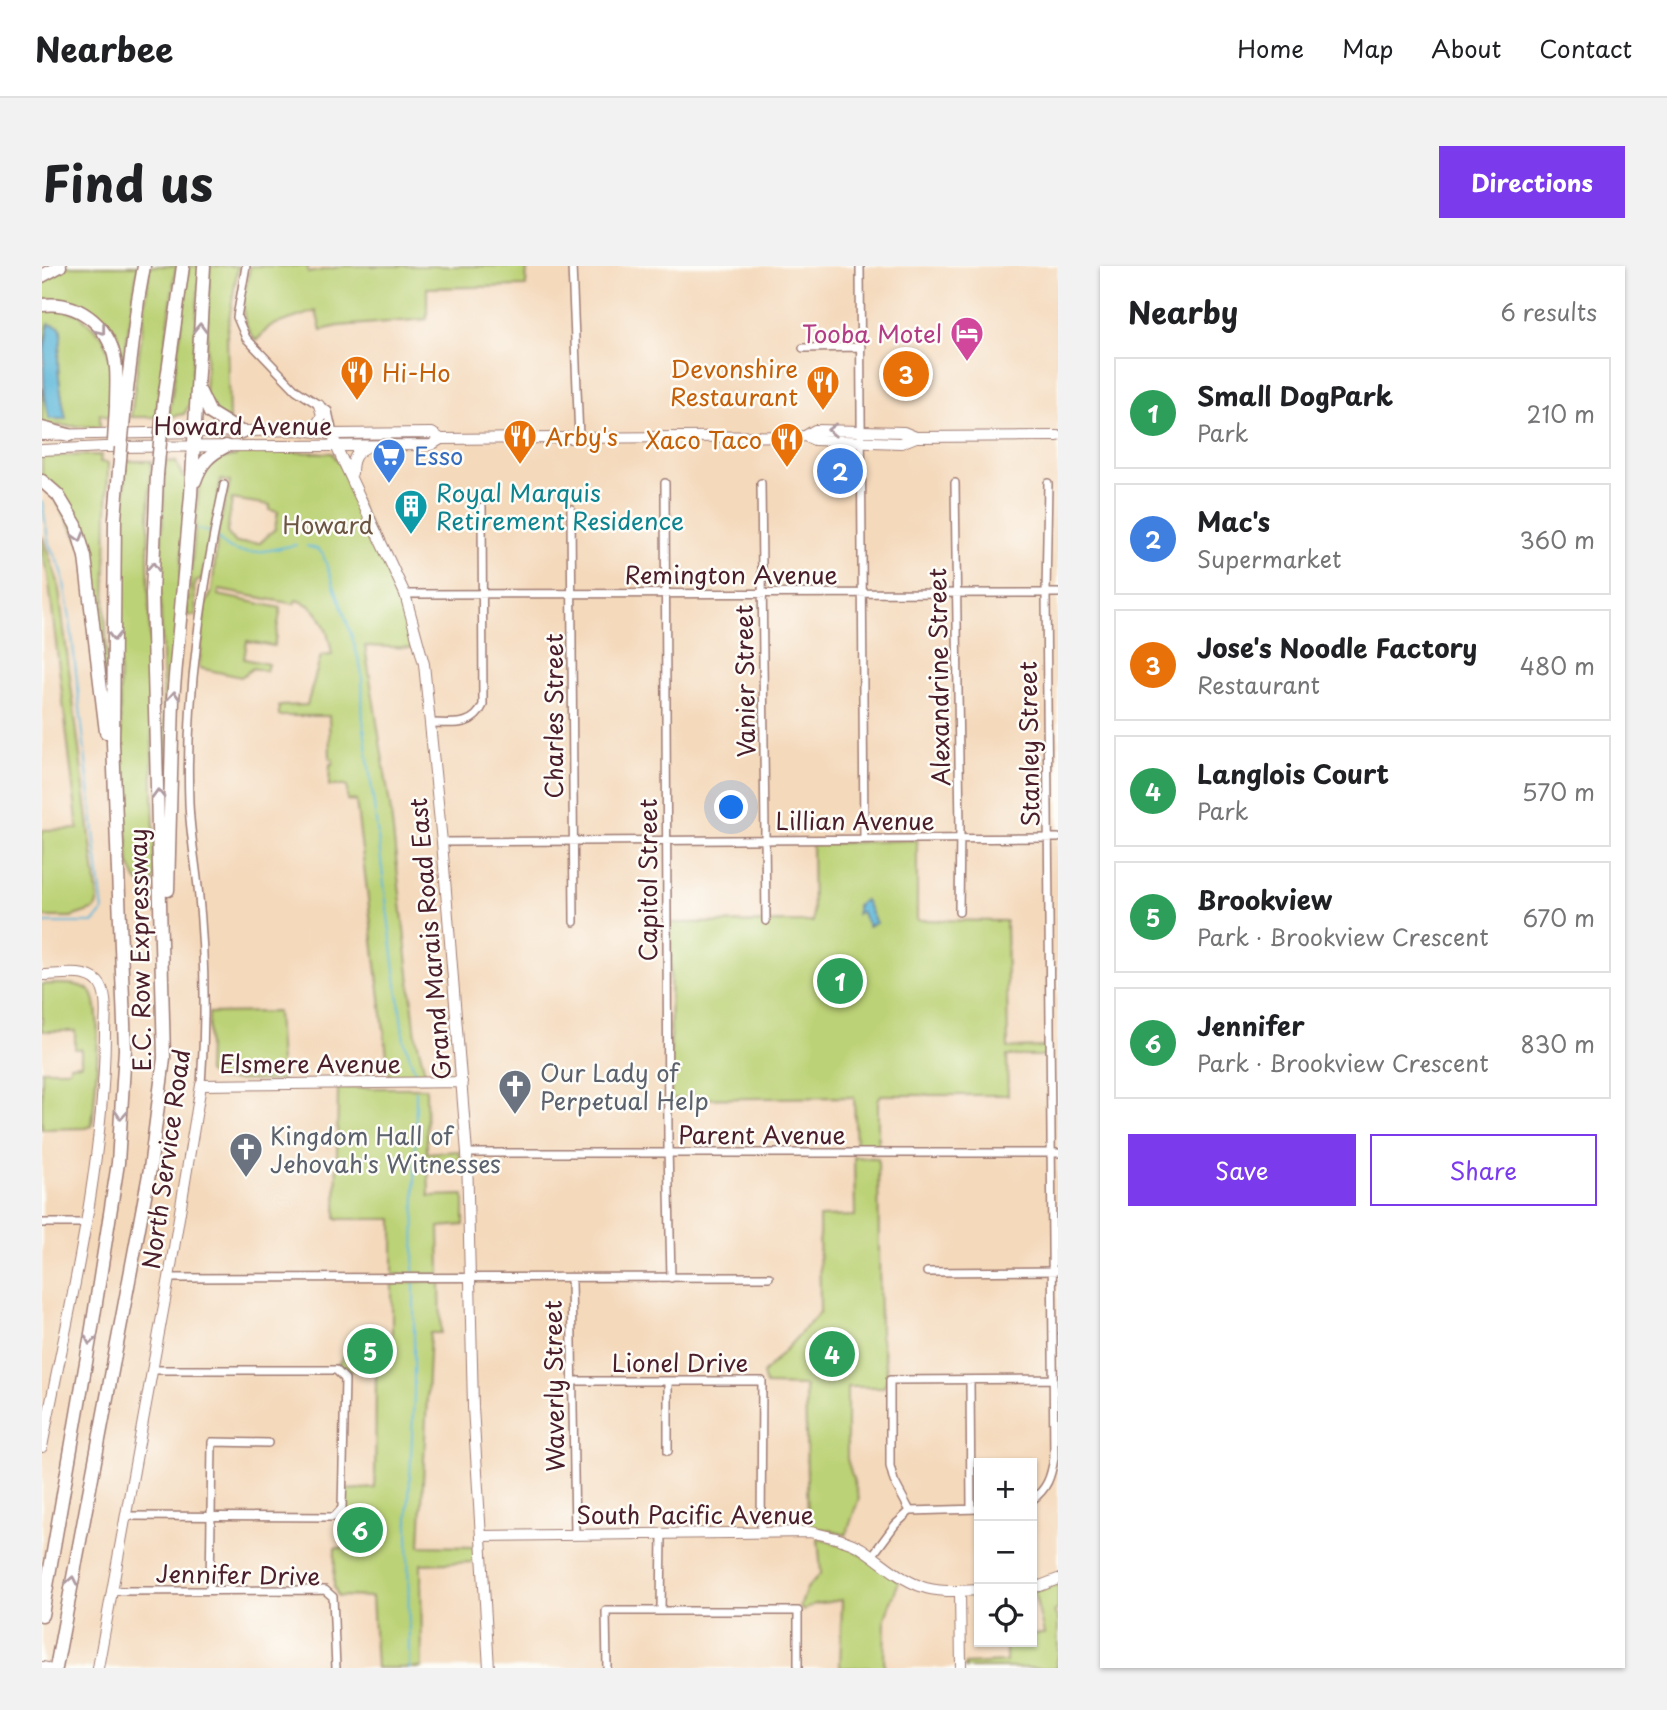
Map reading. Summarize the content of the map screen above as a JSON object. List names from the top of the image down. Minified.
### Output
{"streets":{"highway":["E.C. Row Expressway"],"street":["Howard Avenue","Remington Avenue","Alexandrine Street","Vanier Street","Charles Street","Stanley Street","Lillian Avenue","Capitol Street","Grand Marais Road East","Elsmere Avenue","Parent Avenue","North Service Road","Lionel Drive","Waverly Street","South Pacific Avenue","Jennifer Drive"]},"crossings":[["Howard Avenue","Grand Marais Road East"],["Remington Avenue","Alexandrine Street"],["Remington Avenue","Vanier Street"],["Remington Avenue","Charles Street"],["Remington Avenue","Stanley Street"],["Remington Avenue","Capitol Street"],["Remington Avenue","Grand Marais Road East"],["Alexandrine Street","Lillian Avenue"],["Vanier Street","Lillian Avenue"],["Charles Street","Lillian Avenue"],["Stanley Street","Lillian Avenue"],["Stanley Street","Parent Avenue"],["Lillian Avenue","Capitol Street"],["Lillian Avenue","Grand Marais Road East"],["Capitol Street","Parent Avenue"],["Grand Marais Road East","Elsmere Avenue"],["Grand Marais Road East","Parent Avenue"],["Grand Marais Road East","South Pacific Avenue"],["Elsmere Avenue","North Service Road"],["North Service Road","Jennifer Drive"],["Lionel Drive","Waverly Street"],["Lionel Drive","South Pacific Avenue"],["Waverly Street","South Pacific Avenue"]],"parks":["Howard"],"places":{"hotel":["Tooba Motel"],"restaurant":["Hi-Ho","Devonshire Restaurant","Arby's","Xaco Taco"],"supermarket":["Esso"],"building":["Royal Marquis Retirement Residence"],"church":["Our Lady of Perpetual Help","Kingdom Hall of Jehovah's Witnesses"]},"page":{"header":"Nearbee","nav":["Home","Map","About","Contact"],"title":"Find us","buttons":["Directions",["Save","Share"]],"heading":["Nearby","6 results"],"pins":["3","2","1","5","4","6"],"list":[{"mark":"1","name":"Small DogPark","note":"Park","value":"210 m"},{"mark":"2","name":"Mac's","note":"Supermarket","value":"360 m"},{"mark":"3","name":"Jose's Noodle Factory","note":"Restaurant","value":"480 m"},{"mark":"4","name":"Langlois Court","note":"Park","value":"570 m"},{"mark":"5","name":"Brookview","note":"Park · Brookview Crescent","value":"670 m"},{"mark":"6","name":"Jennifer","note":"Park · Brookview Crescent","value":"830 m"}],"map_buttons":["+","−"]}}
